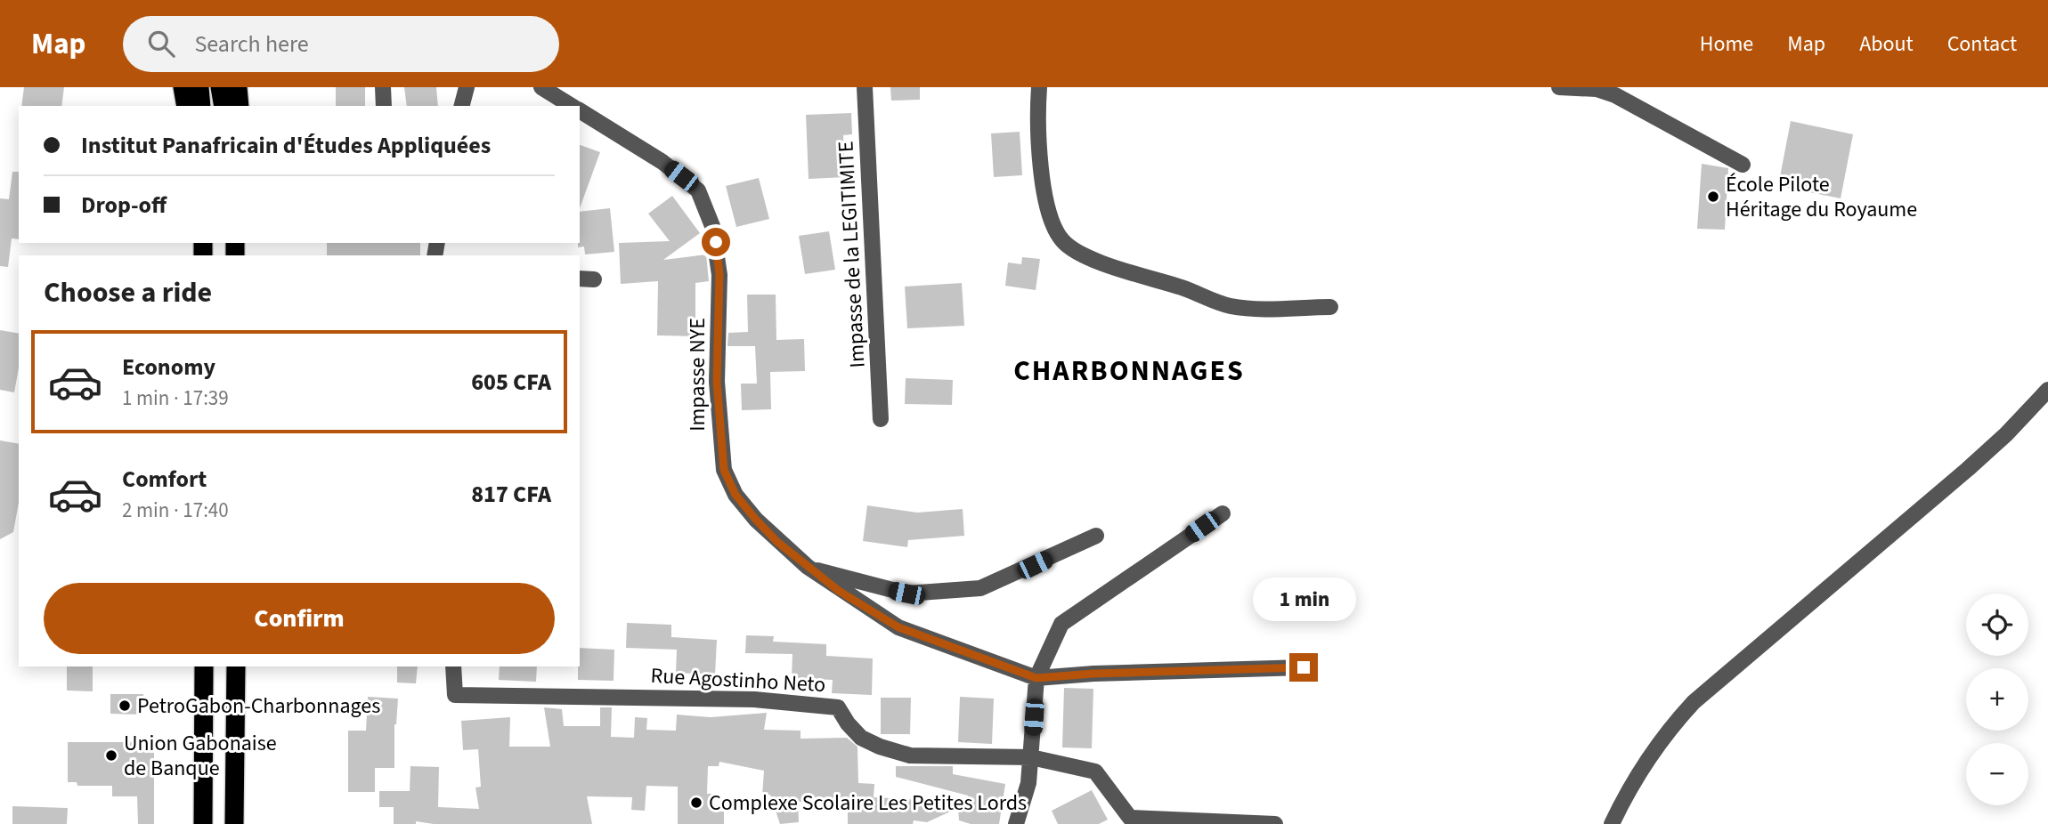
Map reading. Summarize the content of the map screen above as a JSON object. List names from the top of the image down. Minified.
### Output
{"streets":{"street":["Impasse de la LEGITIMITE","Impasse NYE","Rue Agostinho Neto"]},"districts":["CHARBONNAGES"],"places":["École Pilote Héritage du Royaume","PetroGabon-Charbonnages","Union Gabonaise de Banque","Complexe Scolaire Les Petites Lords"],"page":{"header":"Map","search":"Search here","nav":["Home","Map","About","Contact"],"banner":["Institut Panafricain d'Études Appliquées","Drop-off"],"heading":"Choose a ride","list":[{"name":"Economy","note":"1 min · 17:39","value":"605 CFA"},{"name":"Comfort","note":"2 min · 17:40","value":"817 CFA"}],"buttons":"Confirm","bubble":"1 min","map_buttons":["+","−"]}}
